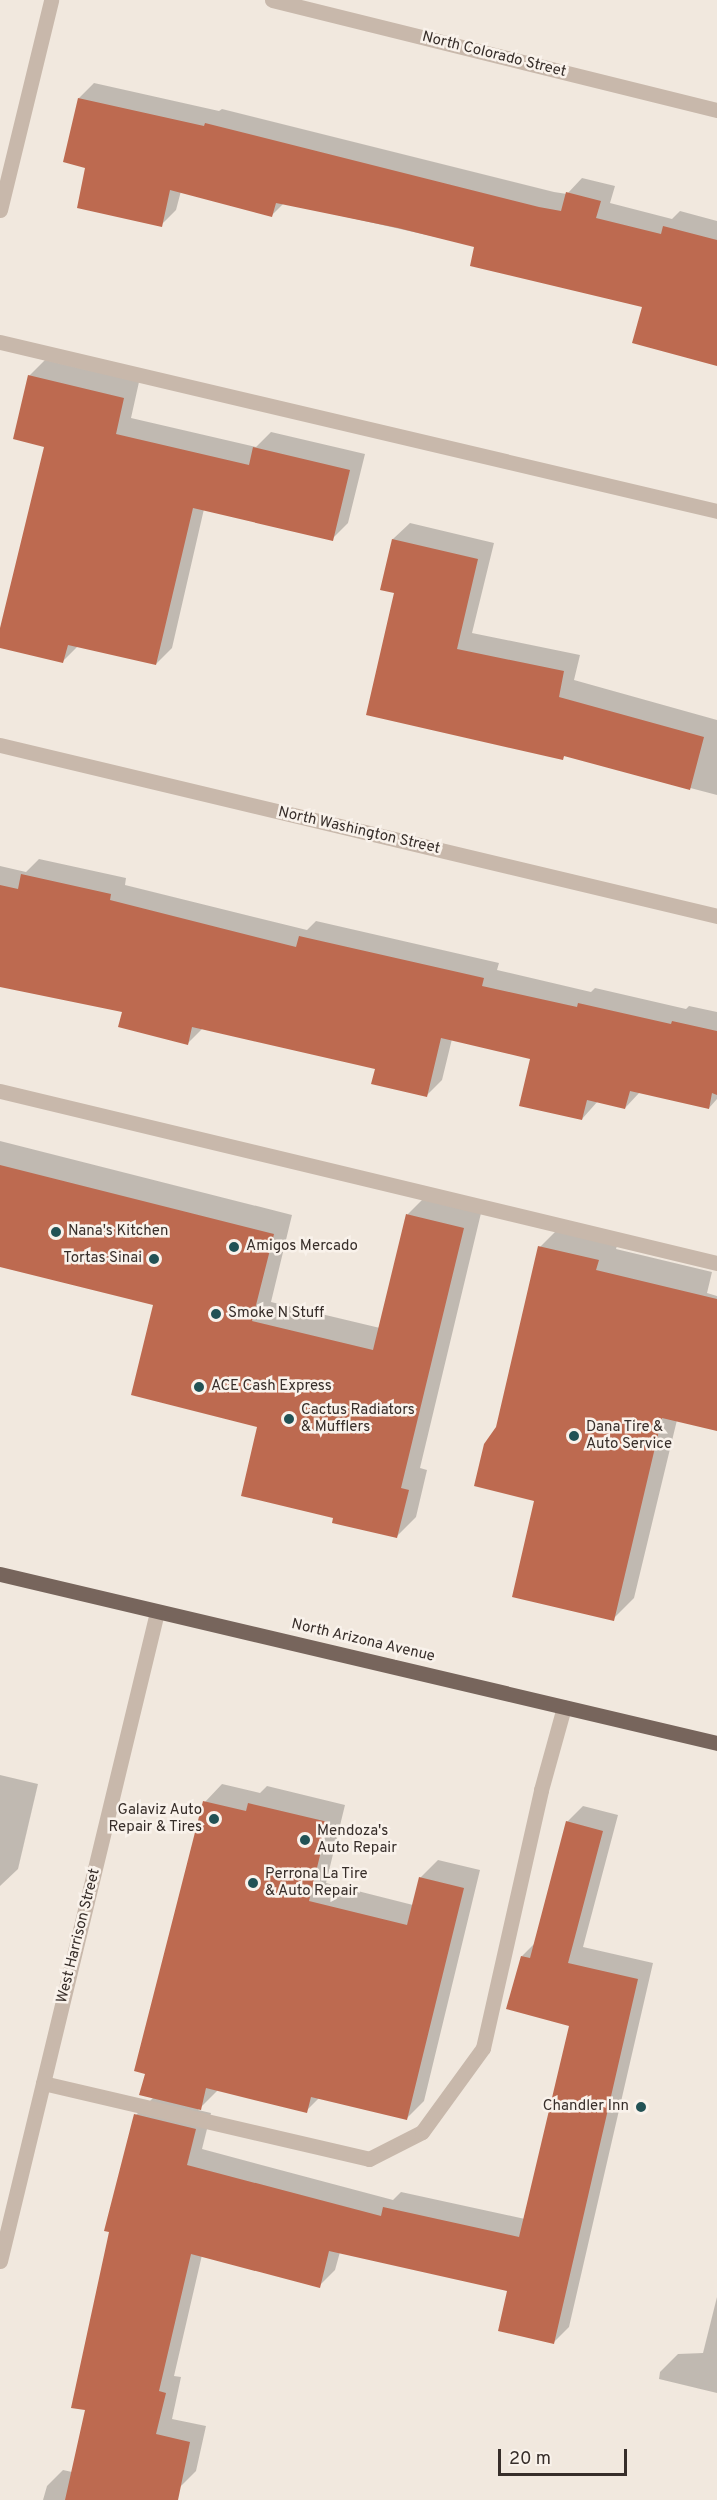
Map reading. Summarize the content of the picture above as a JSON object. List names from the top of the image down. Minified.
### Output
{"streets":{"main road":["North Arizona Avenue"],"street":["North Colorado Street","North Washington Street","West Harrison Street"]},"crossings":[["North Arizona Avenue","West Harrison Street"]],"places":["Nana's Kitchen","Amigos Mercado","Tortas Sinai","Smoke N Stuff","ACE Cash Express","Cactus Radiators & Mufflers","Dana Tire & Auto Service","Galaviz Auto Repair & Tires","Mendoza's Auto Repair","Perrona La Tire & Auto Repair","Chandler Inn"],"scale_bar":"20 m"}
